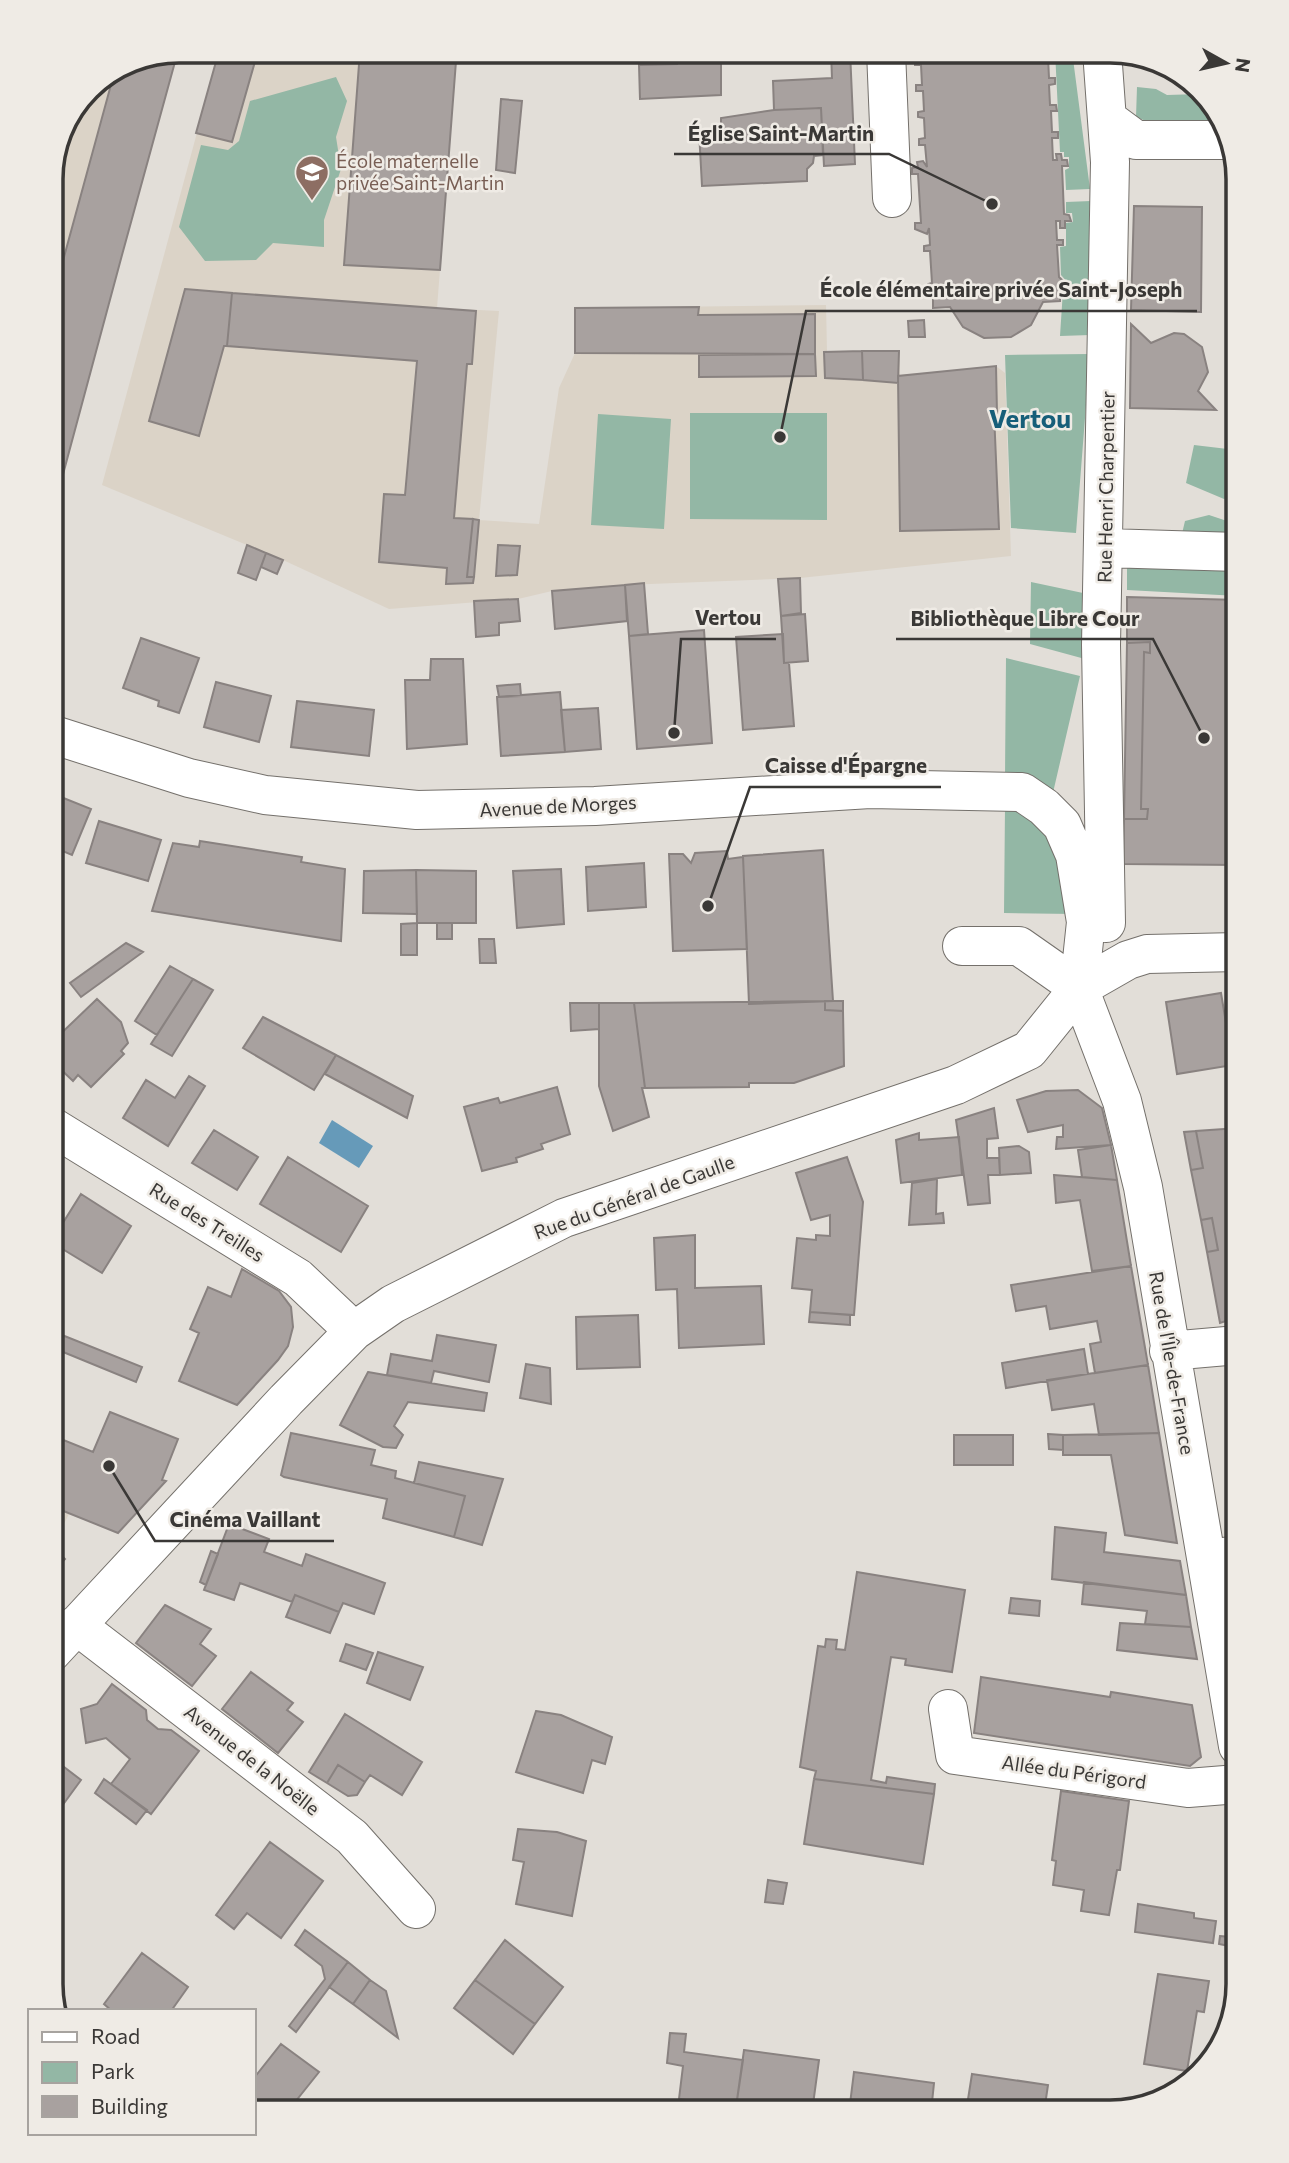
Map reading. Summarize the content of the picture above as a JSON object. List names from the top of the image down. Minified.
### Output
{"streets":{"street":["Rue Henri Charpentier","Avenue de Morges","Rue du Général de Gaulle","Rue des Treilles","Rue de l'Île-de-France","Avenue de la Noëlle","Allée du Périgord"]},"crossings":[["Avenue de Morges","Rue du Général de Gaulle"],["Avenue de Morges","Rue de l'Île-de-France"],["Rue du Général de Gaulle","Rue des Treilles"],["Rue du Général de Gaulle","Rue de l'Île-de-France"],["Rue du Général de Gaulle","Avenue de la Noëlle"]],"districts":["Vertou"],"places":{"school or university":["École maternelle privée Saint-Martin"],"other":["Église Saint-Martin","École élémentaire privée Saint-Joseph","Vertou","Bibliothèque Libre Cour","Caisse d'Épargne","Cinéma Vaillant"]},"legend":["Road","Park","Building"],"north":"right"}
